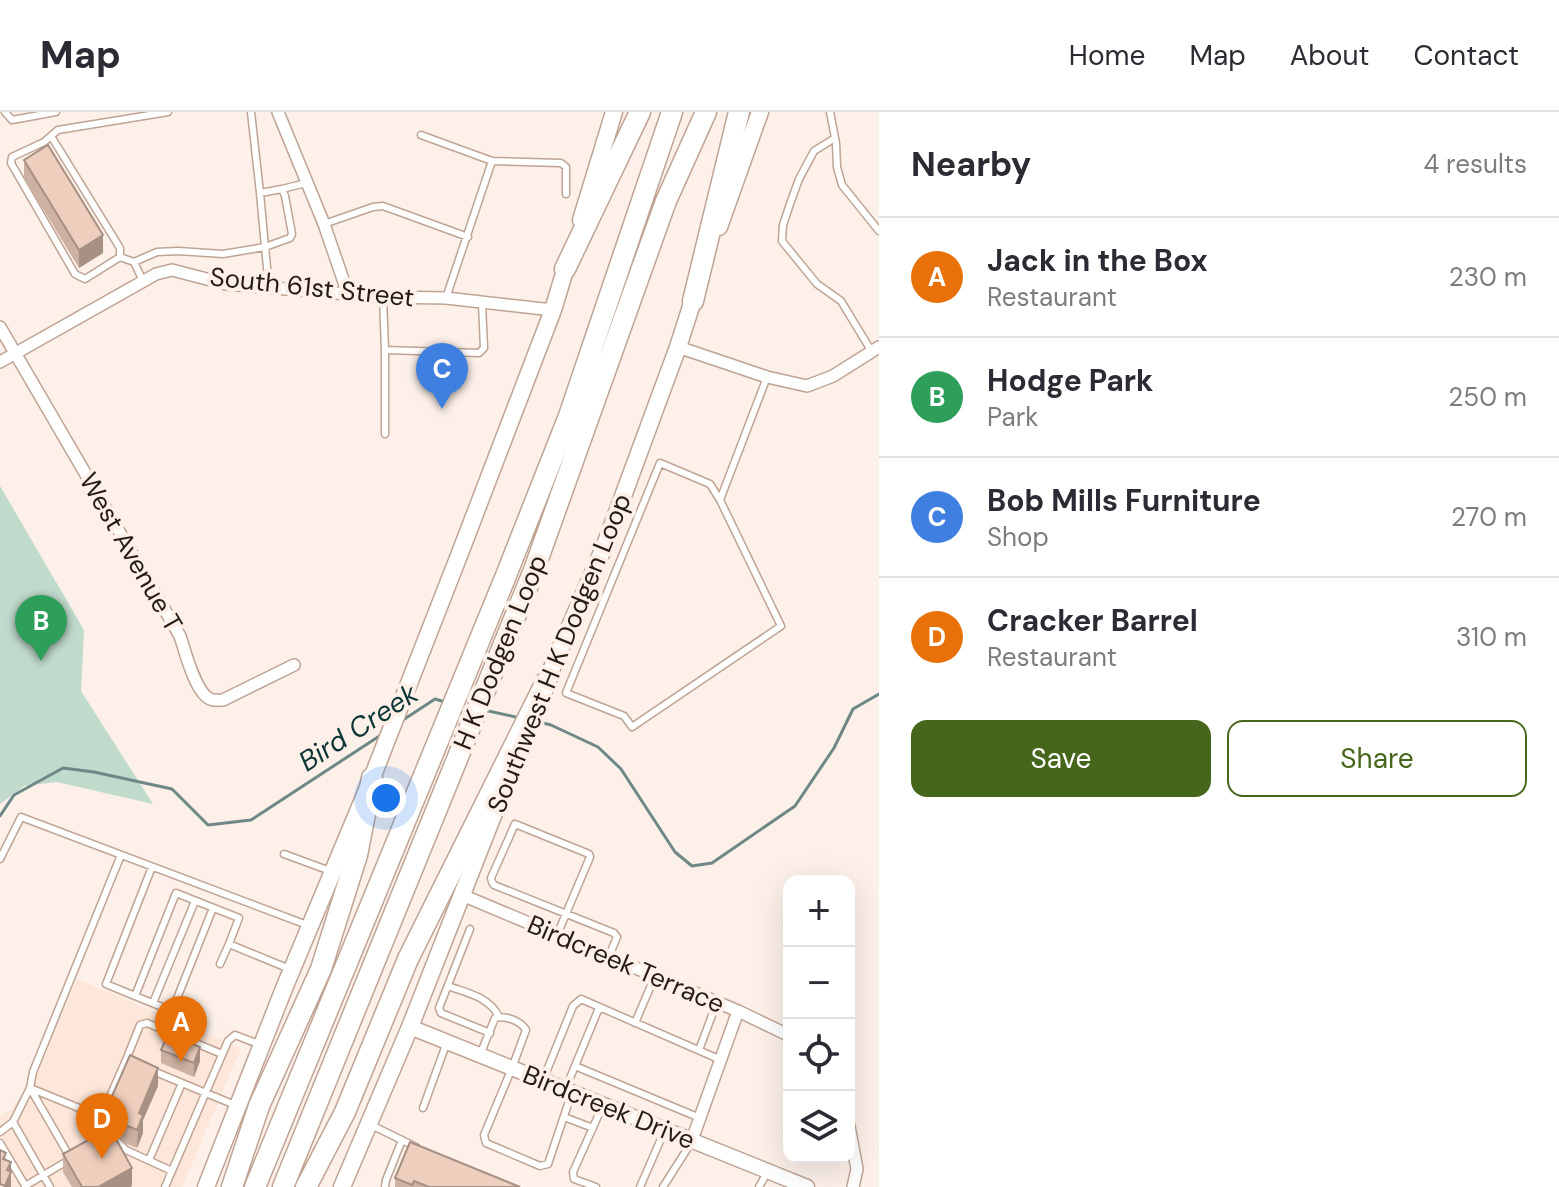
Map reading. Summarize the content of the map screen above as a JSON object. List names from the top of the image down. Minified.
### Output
{"streets":{"highway":["H K Dodgen Loop"],"main road":["Southwest H K Dodgen Loop"],"street":["South 61st Street","West Avenue T","Birdcreek Terrace","Birdcreek Drive"]},"crossings":[["South 61st Street","West Avenue T"],["Southwest H K Dodgen Loop","Birdcreek Terrace"],["Southwest H K Dodgen Loop","Birdcreek Drive"]],"water":["Bird Creek"],"page":{"header":"Map","nav":["Home","Map","About","Contact"],"heading":["Nearby","4 results"],"list":[{"mark":"A","name":"Jack in the Box","note":"Restaurant","value":"230 m"},{"mark":"B","name":"Hodge Park","note":"Park","value":"250 m"},{"mark":"C","name":"Bob Mills Furniture","note":"Shop","value":"270 m"},{"mark":"D","name":"Cracker Barrel","note":"Restaurant","value":"310 m"}],"pins":["C","B","A","D"],"buttons":["Save","Share"],"map_buttons":["+","−"]}}
